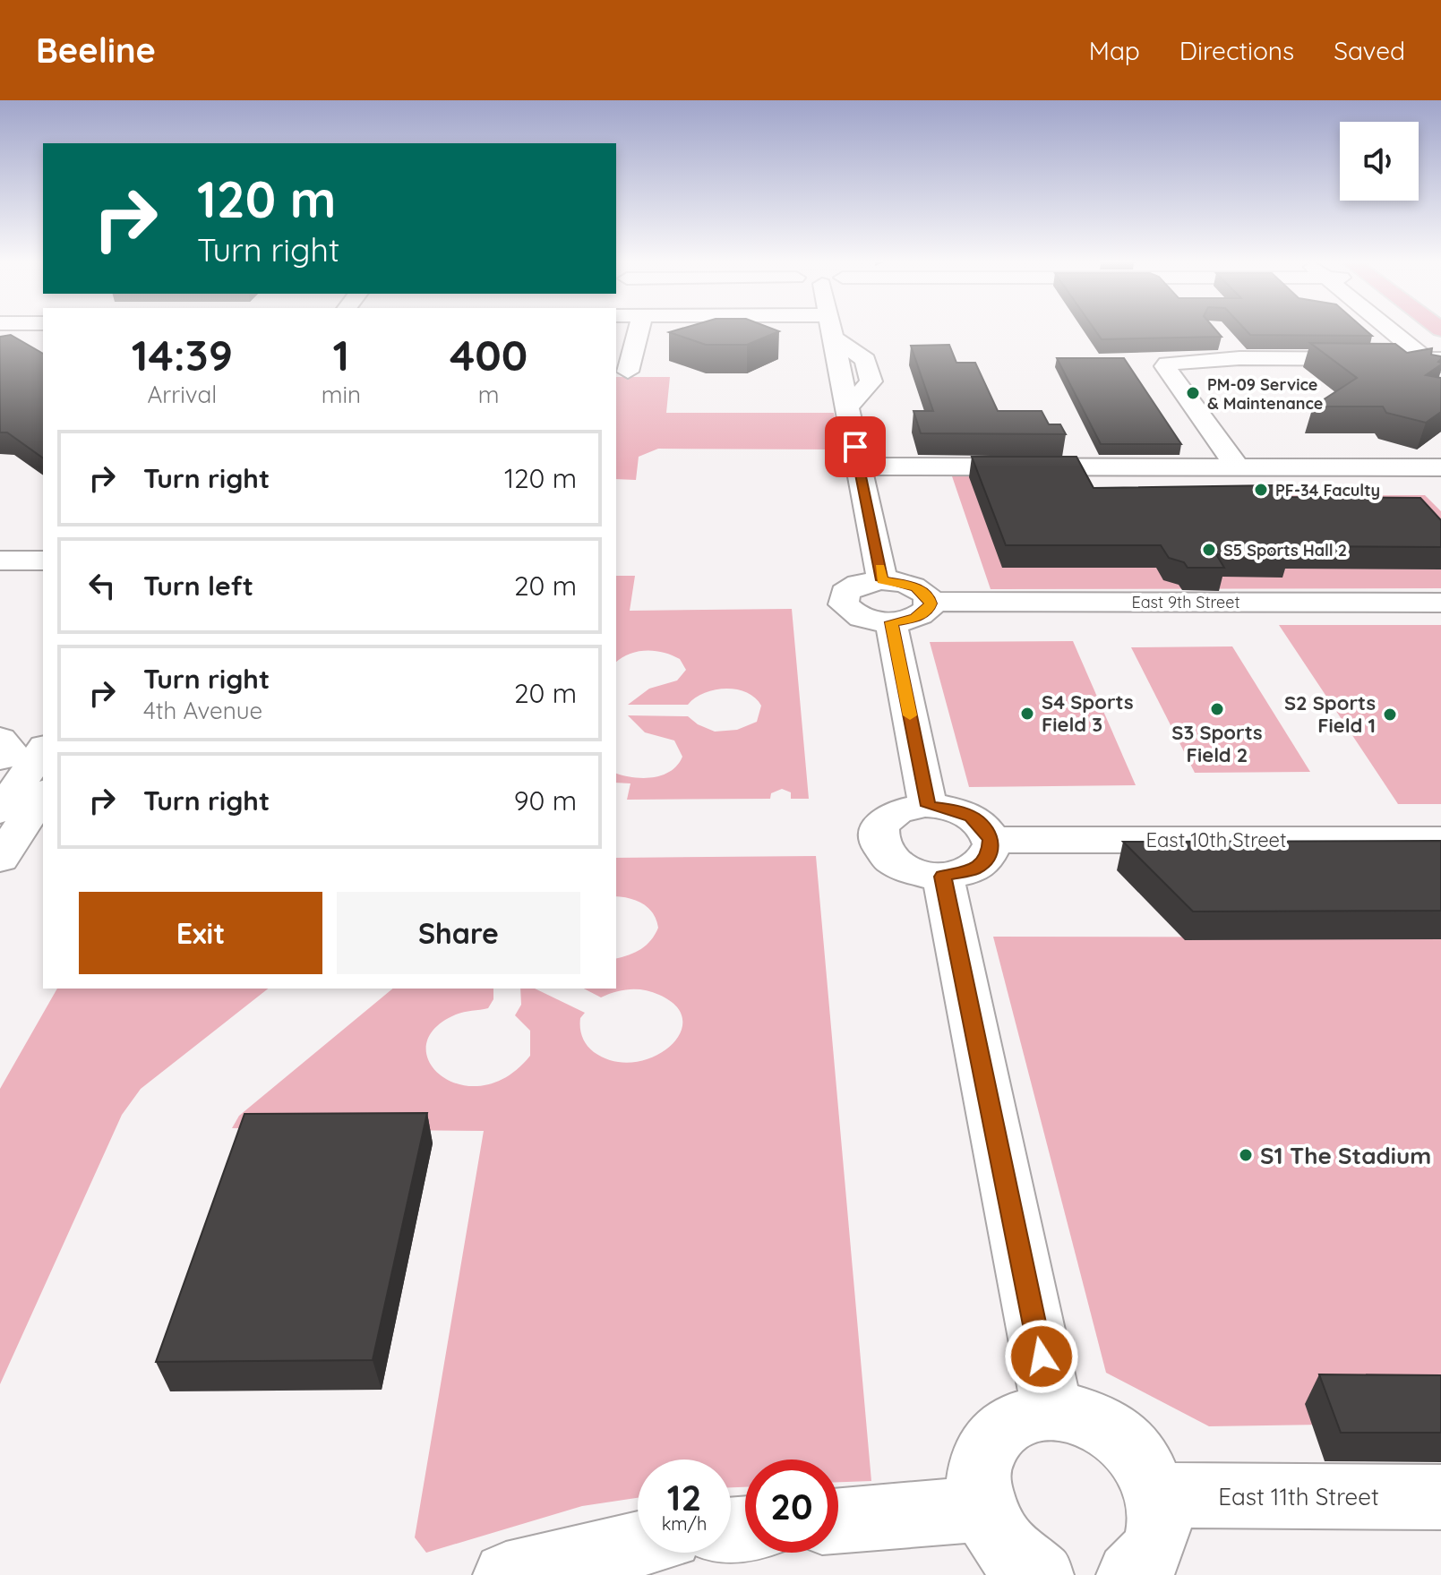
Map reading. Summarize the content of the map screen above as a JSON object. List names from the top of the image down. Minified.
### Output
{"streets":{"street":["East 9th Street","East 10th Street","East 11th Street"]},"places":["PM-09 Service & Maintenance","PF-34 Faculty","S5 Sports Hall 2","S3 Sports Field 2","S4 Sports Field 3","S2 Sports Field 1","S1 The Stadium"],"page":{"header":"Beeline","nav":["Map","Directions","Saved"],"turn":["120 m","Turn right"],"eta":["14:39","Arrival","1","min","400","m"],"list":[{"name":"Turn right","value":"120 m"},{"name":"Turn left","value":"20 m"},{"name":"Turn right","note":"4th Avenue","value":"20 m"},{"name":"Turn right","value":"90 m"}],"buttons":["Exit","Share"],"speed":"12 km/h","limit":"20"}}
